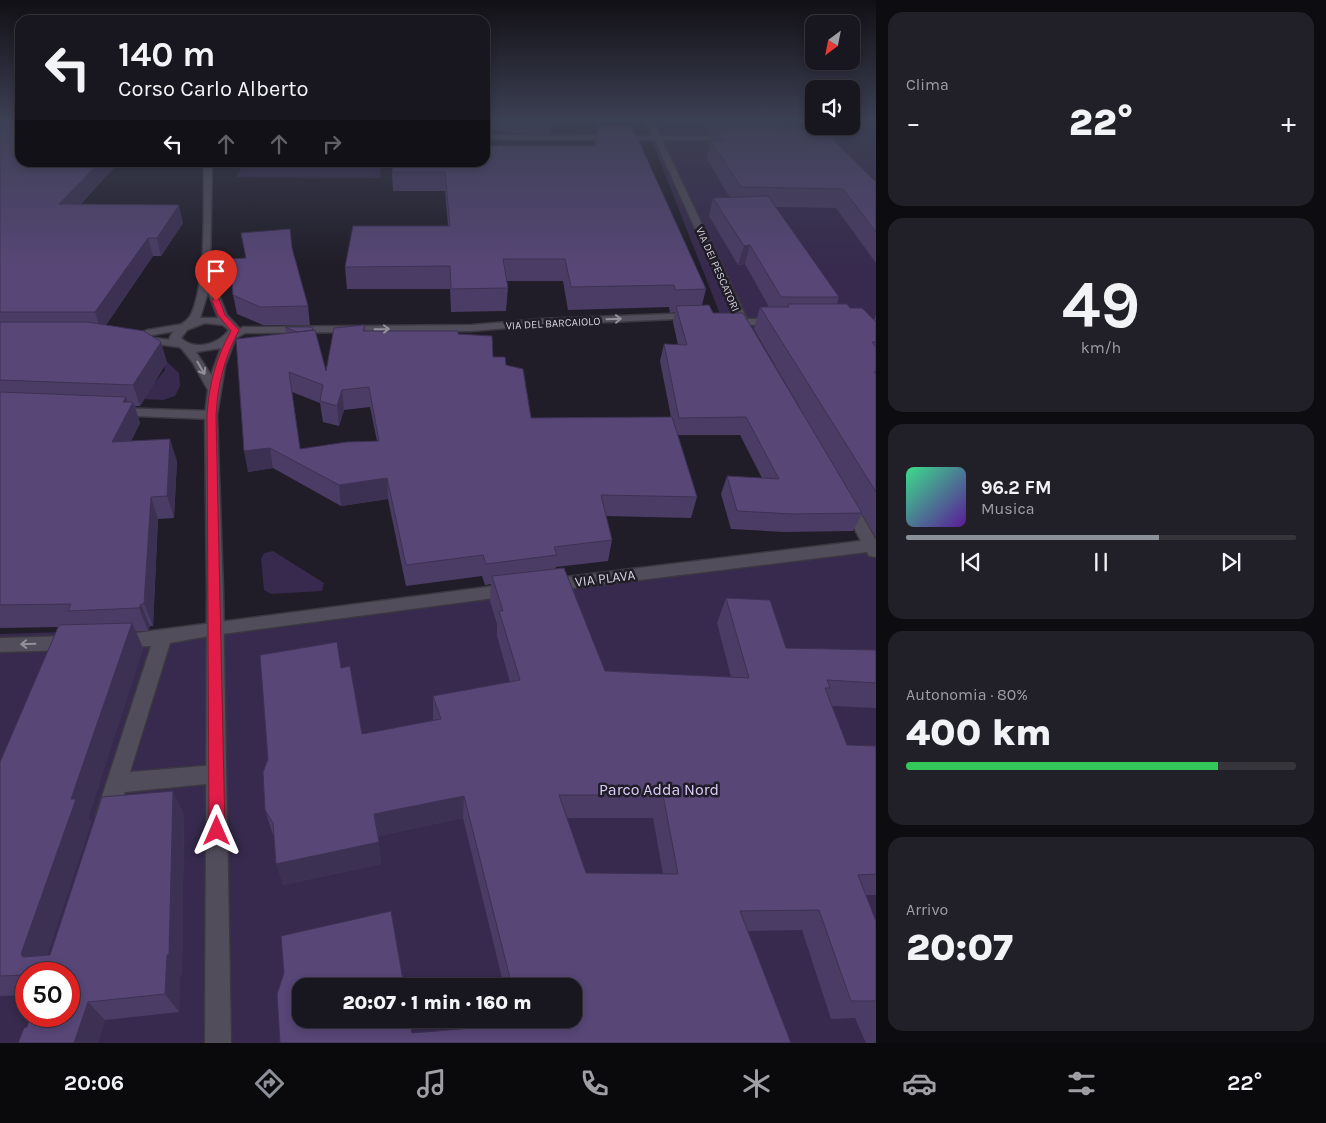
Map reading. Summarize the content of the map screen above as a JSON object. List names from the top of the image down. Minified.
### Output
{"streets":{"street":["VIA DEI PESCATORI","VIA DEL BARCAIOLO","VIA PLAVA"]},"crossings":[["VIA DEI PESCATORI","VIA DEL BARCAIOLO"]],"one_way":["VIA DEL BARCAIOLO"],"parks":["Parco Adda Nord"],"north":"bottom left","page":{"tile":["Clima",["49","km/h"],["Autonomia · 80%","400 km"],["Arrivo","20:07"]],"turn":["140 m","Corso Carlo Alberto"],"heat":["−","22°","+"],"song":["96.2 FM","Musica"],"limit":"50","trip":"20:07 · 1 min · 160 m","tabs":["20:06","22°"]}}
